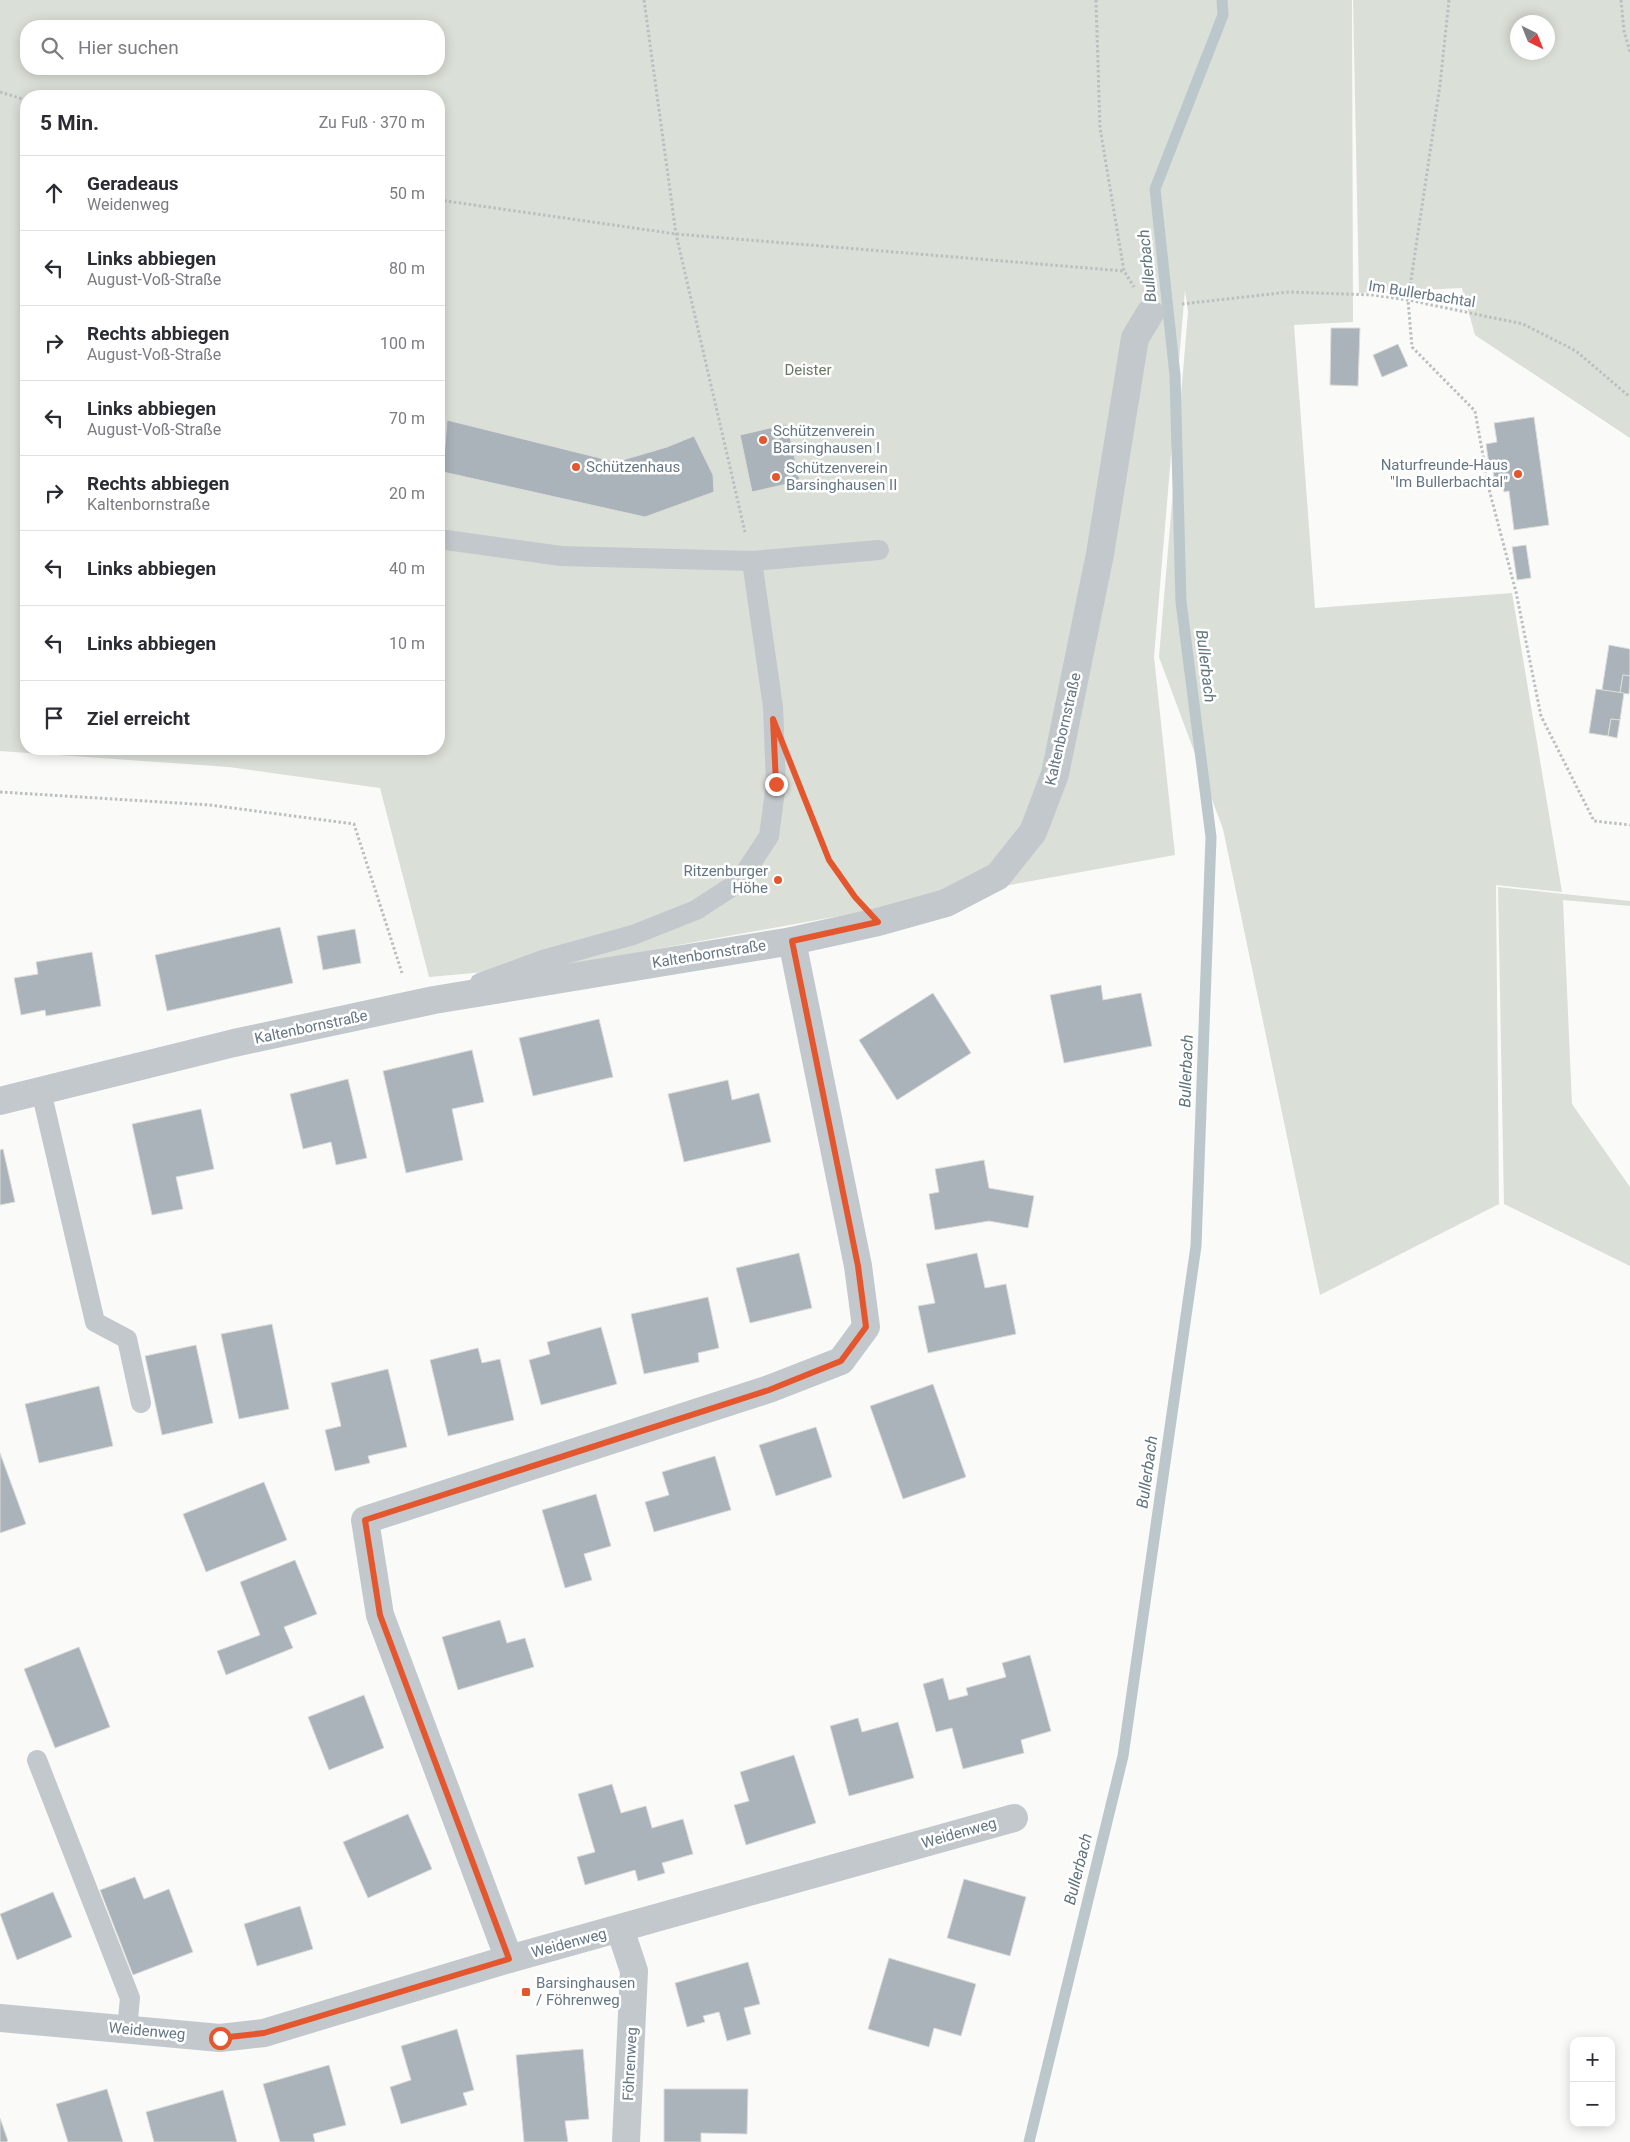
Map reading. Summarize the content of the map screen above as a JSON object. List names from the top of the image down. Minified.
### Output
{"streets":{"street":["Kaltenbornstraße","Weidenweg","Föhrenweg"],"path":["Im Bullerbachtal"]},"crossings":[["Weidenweg","Föhrenweg"]],"water":["Bullerbach"],"parks":["Deister"],"places":{"other":["Schützenverein Barsinghausen I","Schützenhaus","Naturfreunde-Haus \"Im Bullerbachtal\"","Schützenverein Barsinghausen II","Ritzenburger Höhe"],"transit":["Barsinghausen / Föhrenweg"]},"north":"bottom right","page":{"search":"Hier suchen","heading":["5 Min.","Zu Fuß · 370 m"],"list":[["Geradeaus","Weidenweg","50 m"],["Links abbiegen","August-Voß-Straße","80 m"],["Rechts abbiegen","August-Voß-Straße","100 m"],["Links abbiegen","August-Voß-Straße","70 m"],["Rechts abbiegen","Kaltenbornstraße","20 m"],["Links abbiegen","40 m"],["Links abbiegen","10 m"],"Ziel erreicht"],"map_buttons":["+","−"]}}
